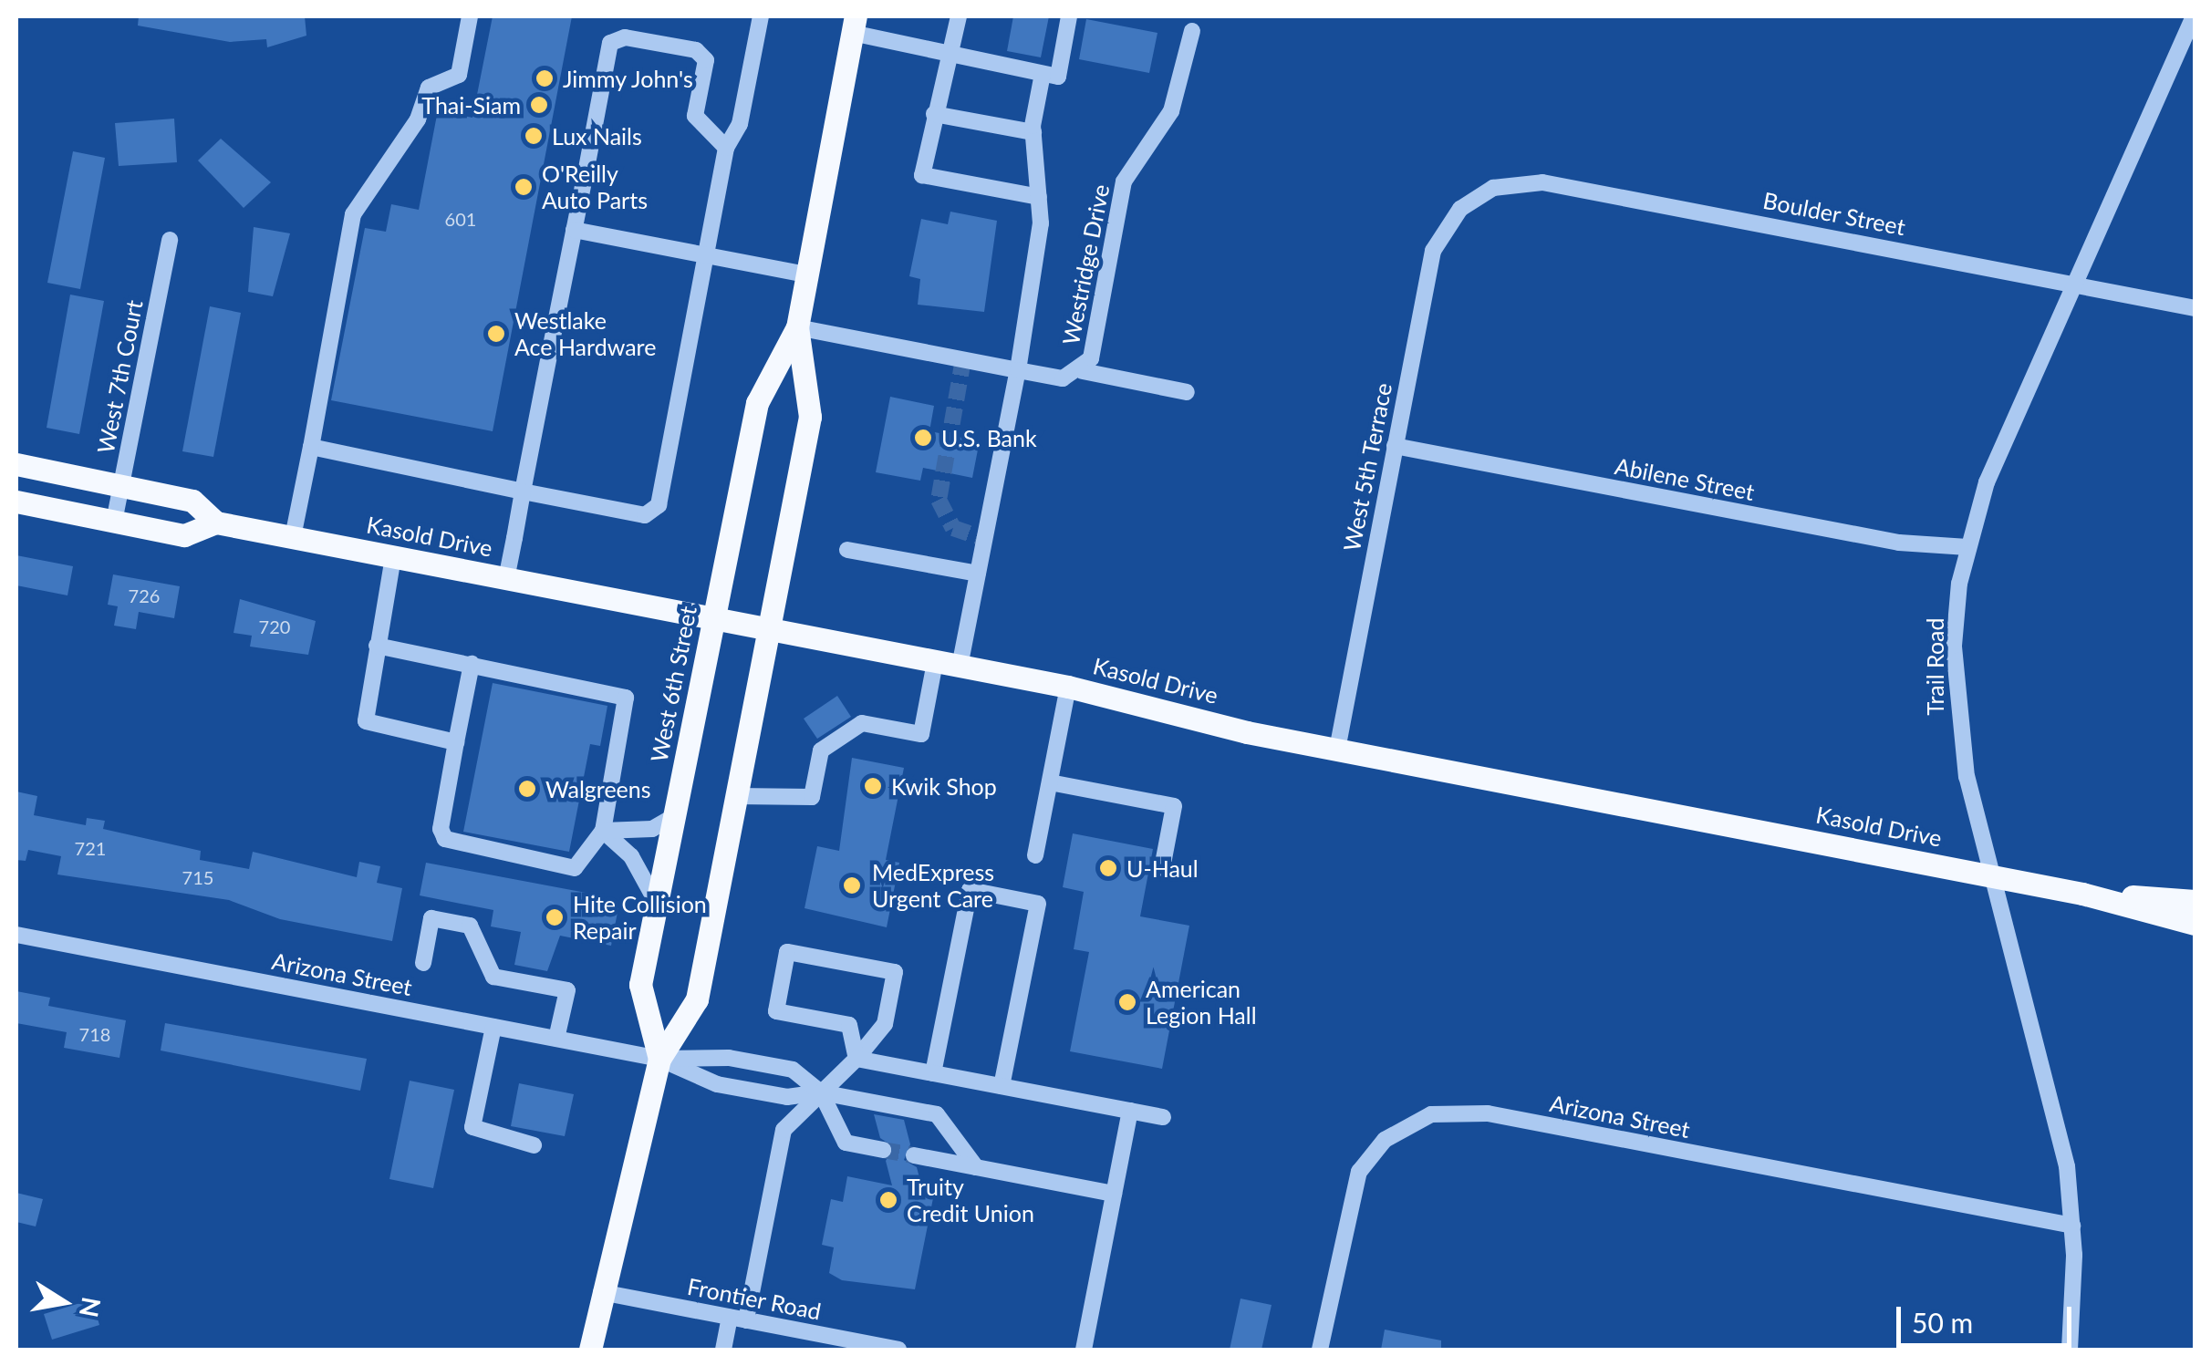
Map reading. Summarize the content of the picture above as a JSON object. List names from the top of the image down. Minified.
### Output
{"streets":{"main road":["Kasold Drive","West 6th Street"],"street":["Boulder Street","Westridge Drive","West 7th Court","West 5th Terrace","Abilene Street","Trail Road","Arizona Street","Frontier Road"]},"crossings":[["Boulder Street","West 5th Terrace"],["Boulder Street","Trail Road"],["Westridge Drive","West 6th Street"],["West 7th Court","Kasold Drive"],["West 5th Terrace","Abilene Street"],["West 5th Terrace","Kasold Drive"],["Abilene Street","Trail Road"],["Kasold Drive","Trail Road"],["Kasold Drive","West 6th Street"],["Trail Road","Arizona Street"],["West 6th Street","Arizona Street"],["West 6th Street","Frontier Road"]],"places":["Jimmy John's","Thai-Siam","Lux Nails","O'Reilly Auto Parts","Westlake Ace Hardware","U.S. Bank","Kwik Shop","Walgreens","U-Haul","MedExpress Urgent Care","Hite Collision Repair","American Legion Hall","Truity Credit Union"],"house_numbers":["601","726","720","721","715","718"],"scale_bar":"50 m","north":"right"}
